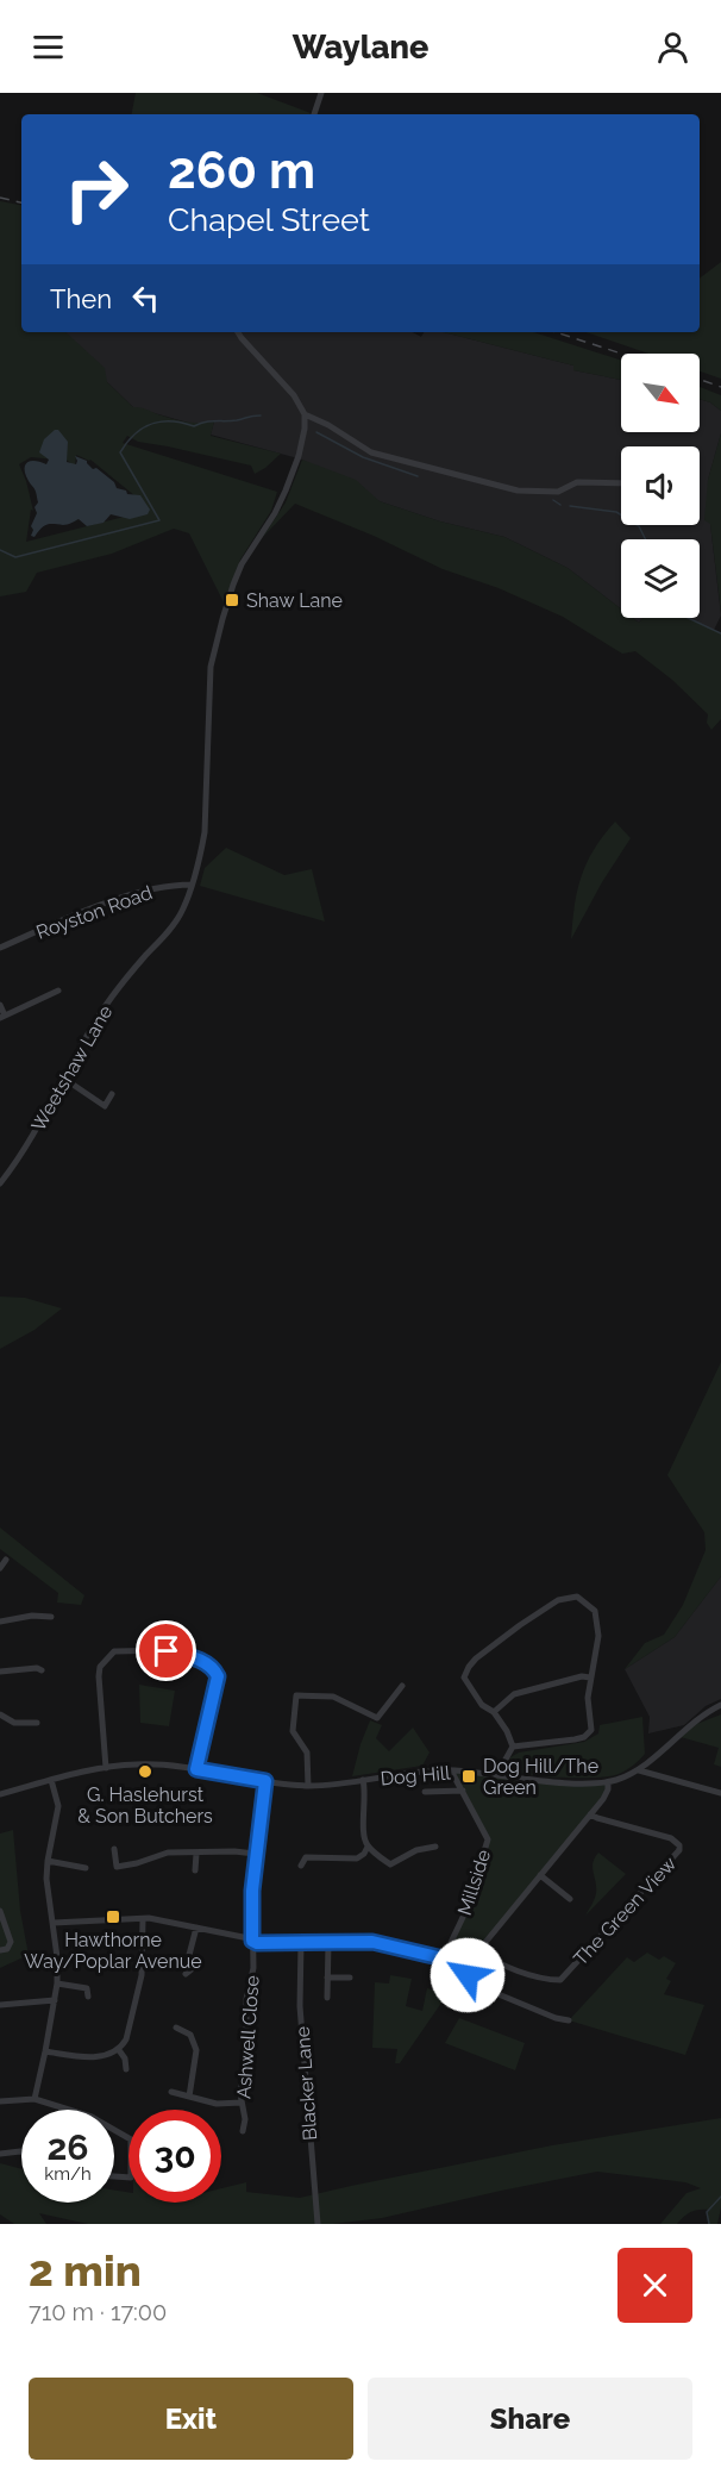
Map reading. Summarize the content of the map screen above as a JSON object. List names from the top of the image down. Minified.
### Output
{"streets":{"street":["Royston Road","Weetshaw Lane","Dog Hill","Millside","The Green View","Ashwell Close","Blacker Lane"]},"crossings":[["Royston Road","Weetshaw Lane"],["Dog Hill","Millside"],["Dog Hill","Ashwell Close"]],"places":{"transit":["Shaw Lane","Dog Hill/The Green","Hawthorne Way/Poplar Avenue"],"other":["G. Haslehurst & Son Butchers"]},"north":"bottom right","page":{"header":"Waylane","turn":["260 m","Chapel Street"],"then":"Then","speed":"26 km/h","limit":"30","heading":["2 min","710 m · 17:00"],"buttons":["Exit","Share"]}}
